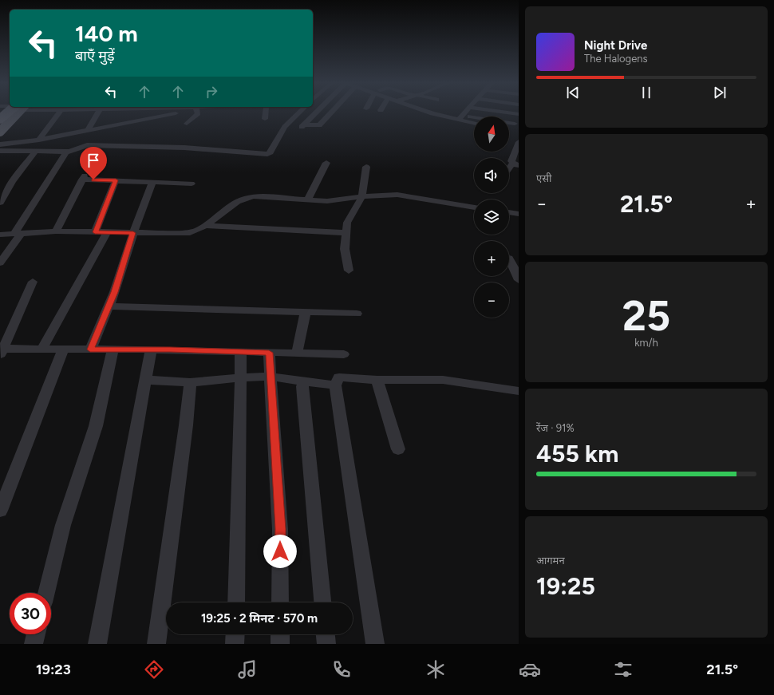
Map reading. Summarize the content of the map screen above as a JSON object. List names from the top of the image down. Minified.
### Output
{"north":"top","page":{"turn":["140 m","बाएँ मुड़ें"],"song":["Night Drive","The Halogens"],"map_buttons":["+","−"],"tile":["एसी",["25","km/h"],["रेंज · 91%","455 km"],["आगमन","19:25"]],"heat":["−","21.5°","+"],"limit":"30","trip":"19:25 · 2 मिनट · 570 m","tabs":["19:23","21.5°"]}}
